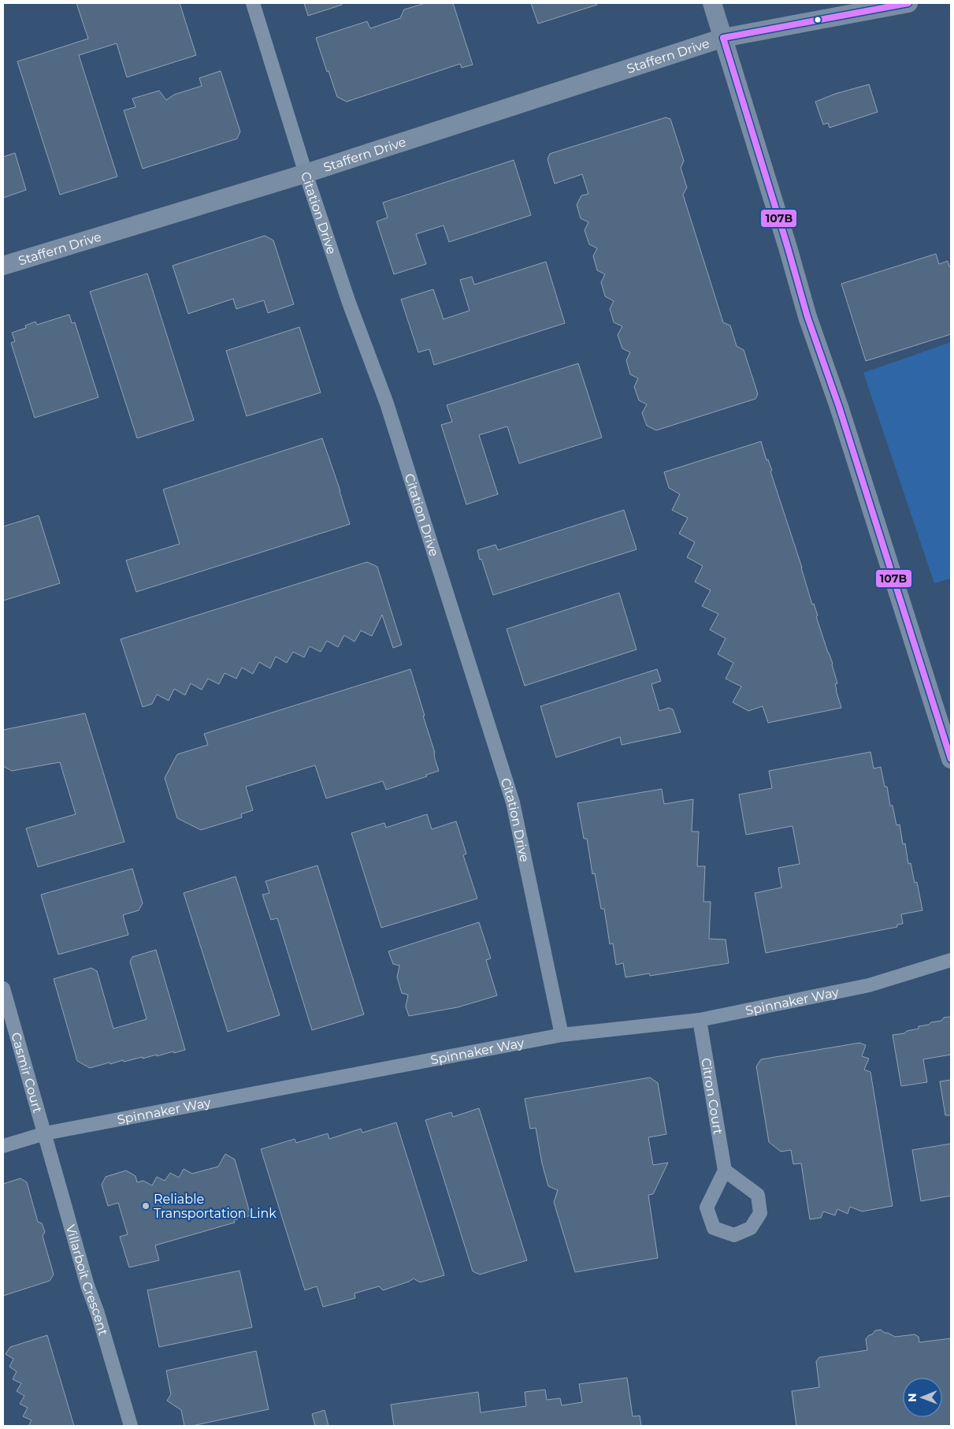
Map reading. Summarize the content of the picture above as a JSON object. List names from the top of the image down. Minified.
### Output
{"streets":{"street":["Staffern Drive","Citation Drive","Spinnaker Way","Casmir Court","Citron Court","Villarboit Crescent"]},"crossings":[["Staffern Drive","Citation Drive"],["Citation Drive","Spinnaker Way"],["Spinnaker Way","Casmir Court"],["Spinnaker Way","Citron Court"],["Spinnaker Way","Villarboit Crescent"],["Casmir Court","Villarboit Crescent"]],"places":["Reliable Transportation Link"],"lines":["transit line 107B"],"north":"left"}
